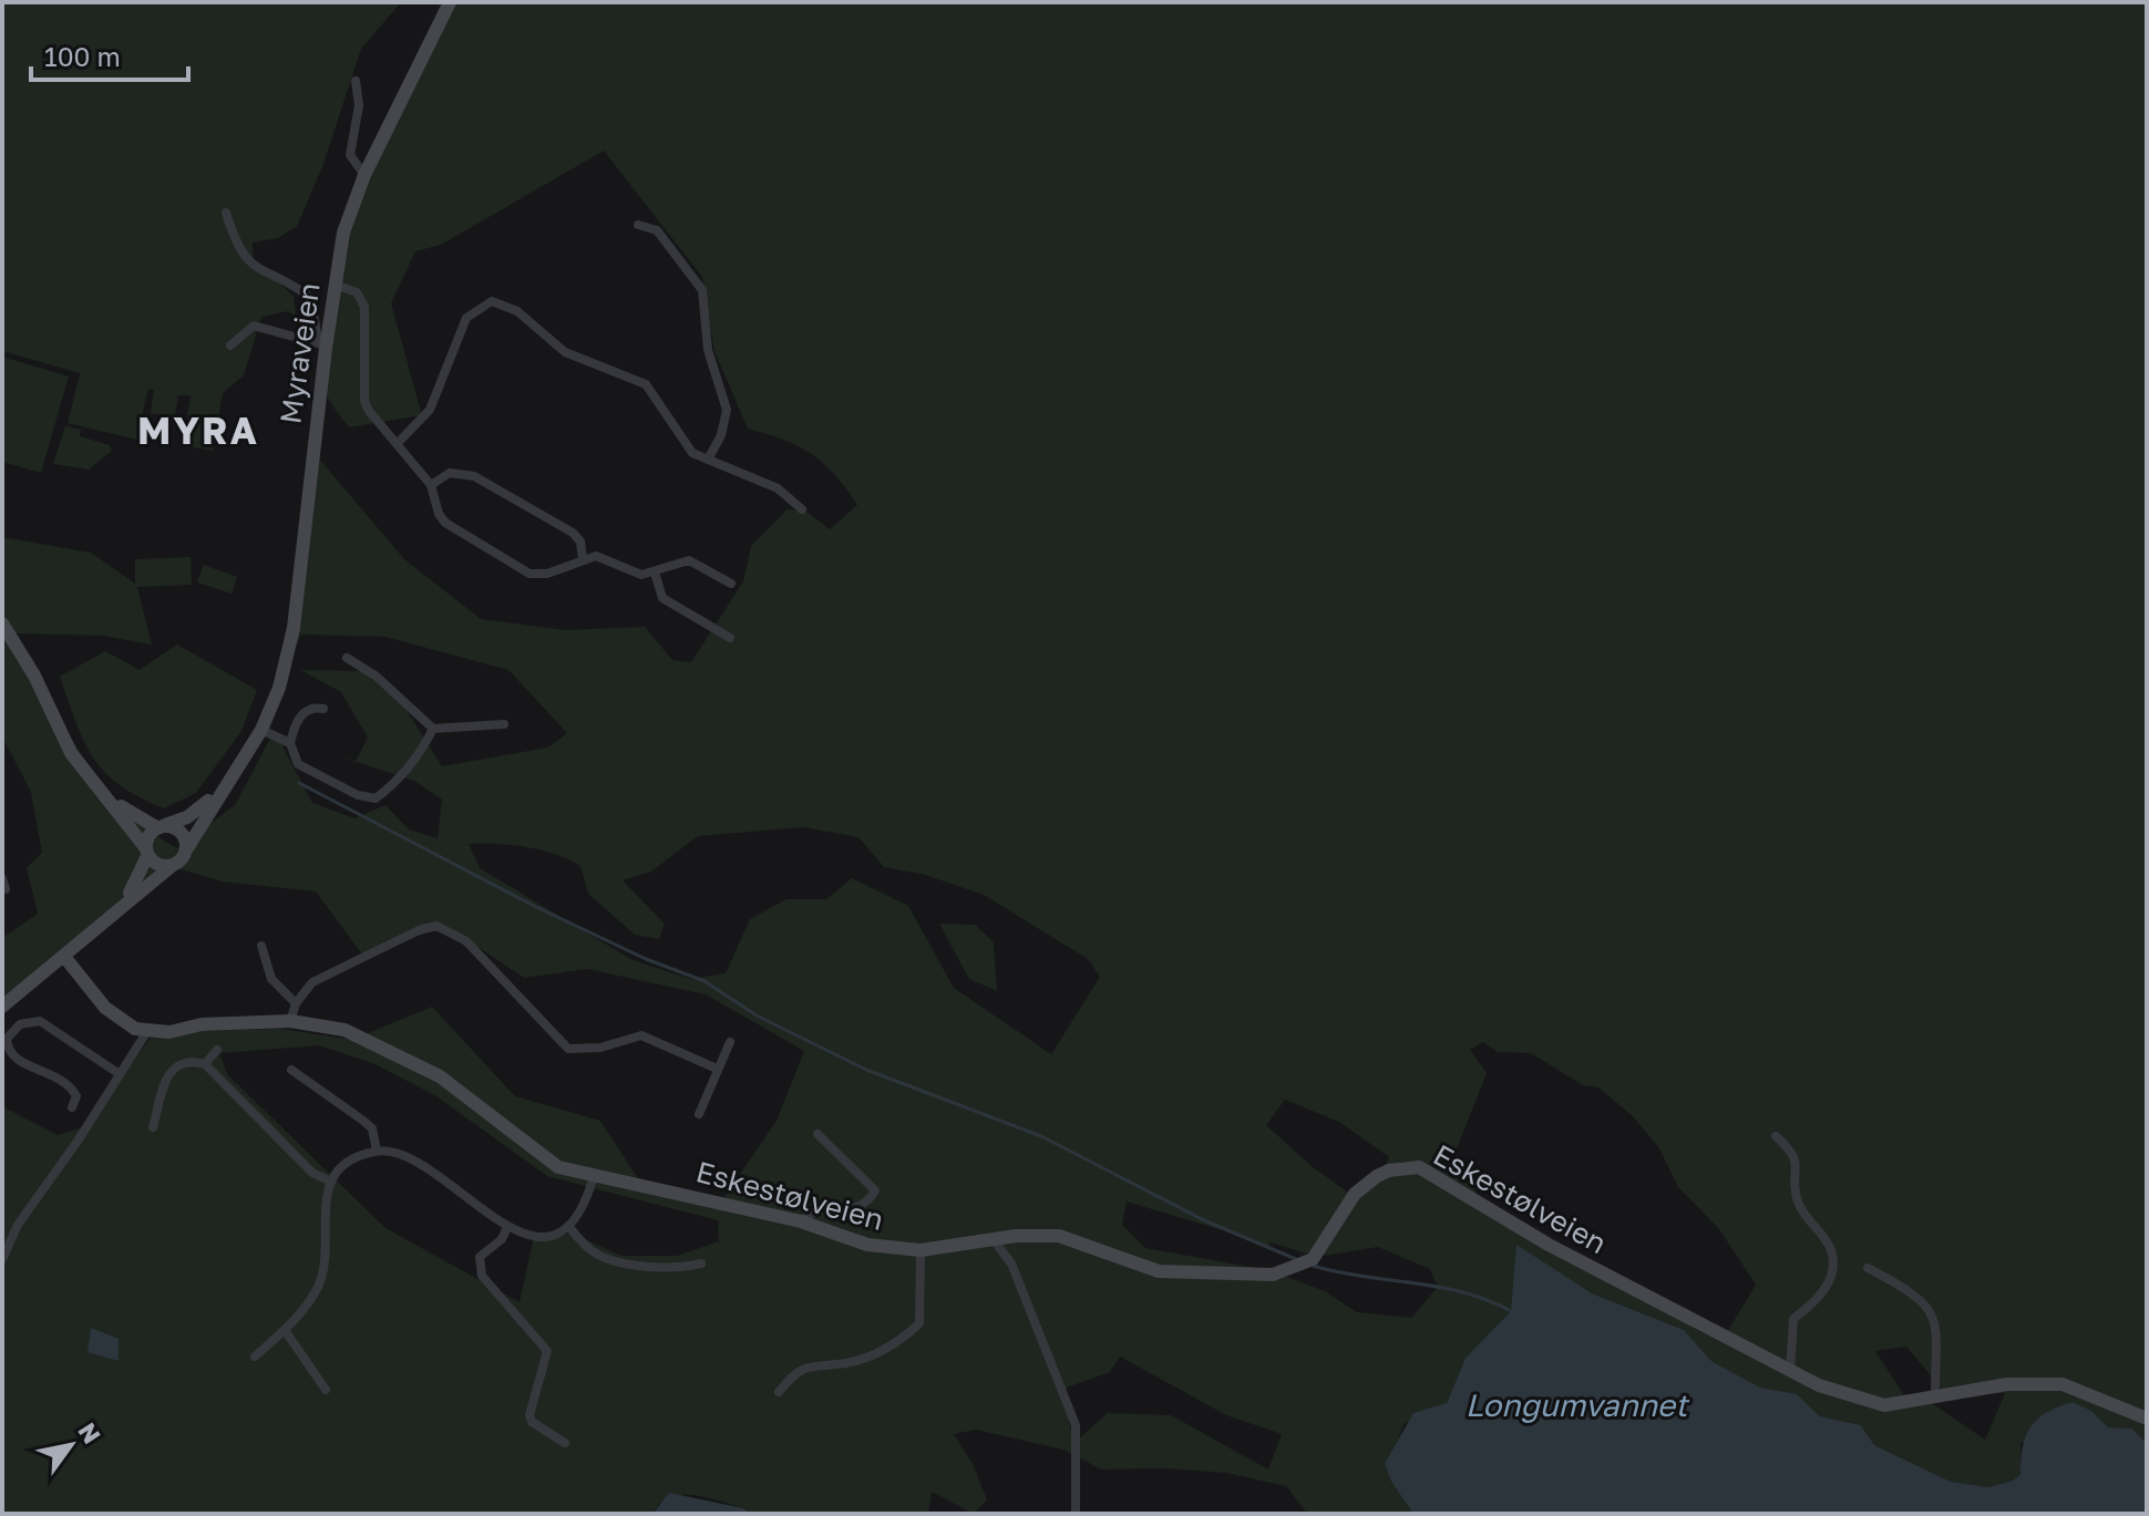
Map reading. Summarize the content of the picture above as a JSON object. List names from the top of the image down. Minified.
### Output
{"streets":{"main road":["Myraveien","Eskestølveien"]},"districts":["MYRA"],"water":["Longumvannet"],"scale_bar":"100 m","north":"top right"}
